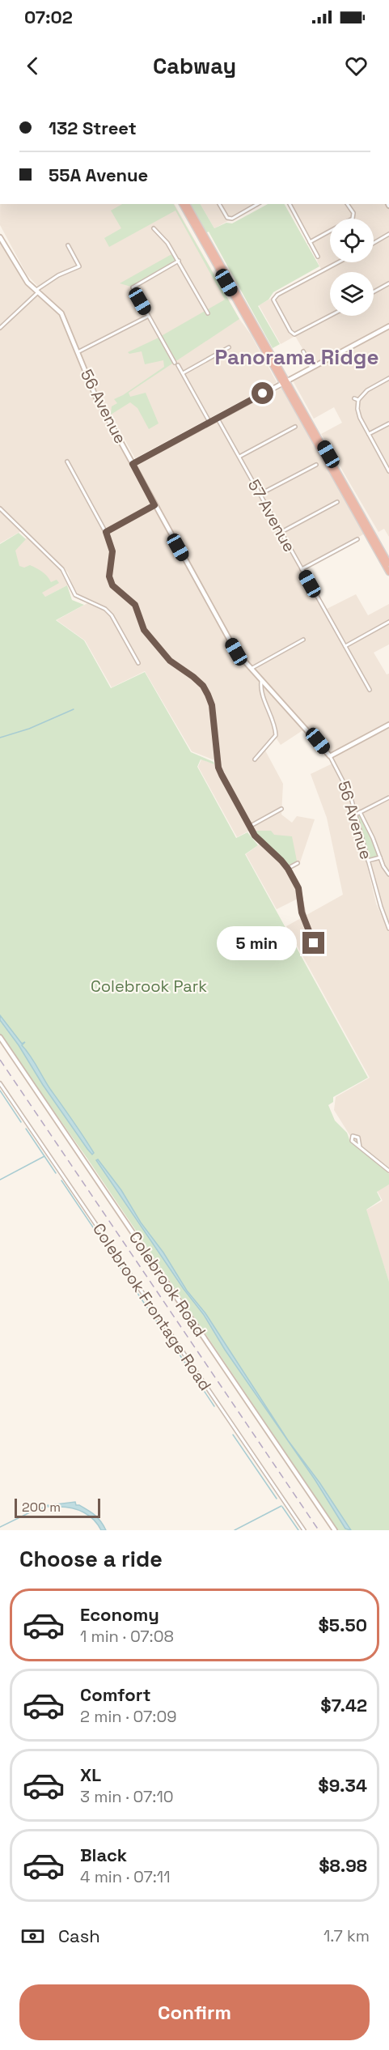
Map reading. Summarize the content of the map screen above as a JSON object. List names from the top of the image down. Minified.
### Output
{"streets":{"street":["56 Avenue","57 Avenue","Colebrook Road","Colebrook Frontage Road"]},"districts":["Panorama Ridge"],"parks":["Colebrook Park"],"scale_bar":"200 m","page":{"status":"07:02","header":"Cabway","banner":["132 Street","55A Avenue"],"bubble":"5 min","scale":"200 m","heading":"Choose a ride","list":[{"name":"Economy","note":"1 min · 07:08","value":"$5.50"},{"name":"Comfort","note":"2 min · 07:09","value":"$7.42"},{"name":"XL","note":"3 min · 07:10","value":"$9.34"},{"name":"Black","note":"4 min · 07:11","value":"$8.98"}],"pay":["Cash","1.7 km"],"buttons":"Confirm"}}
